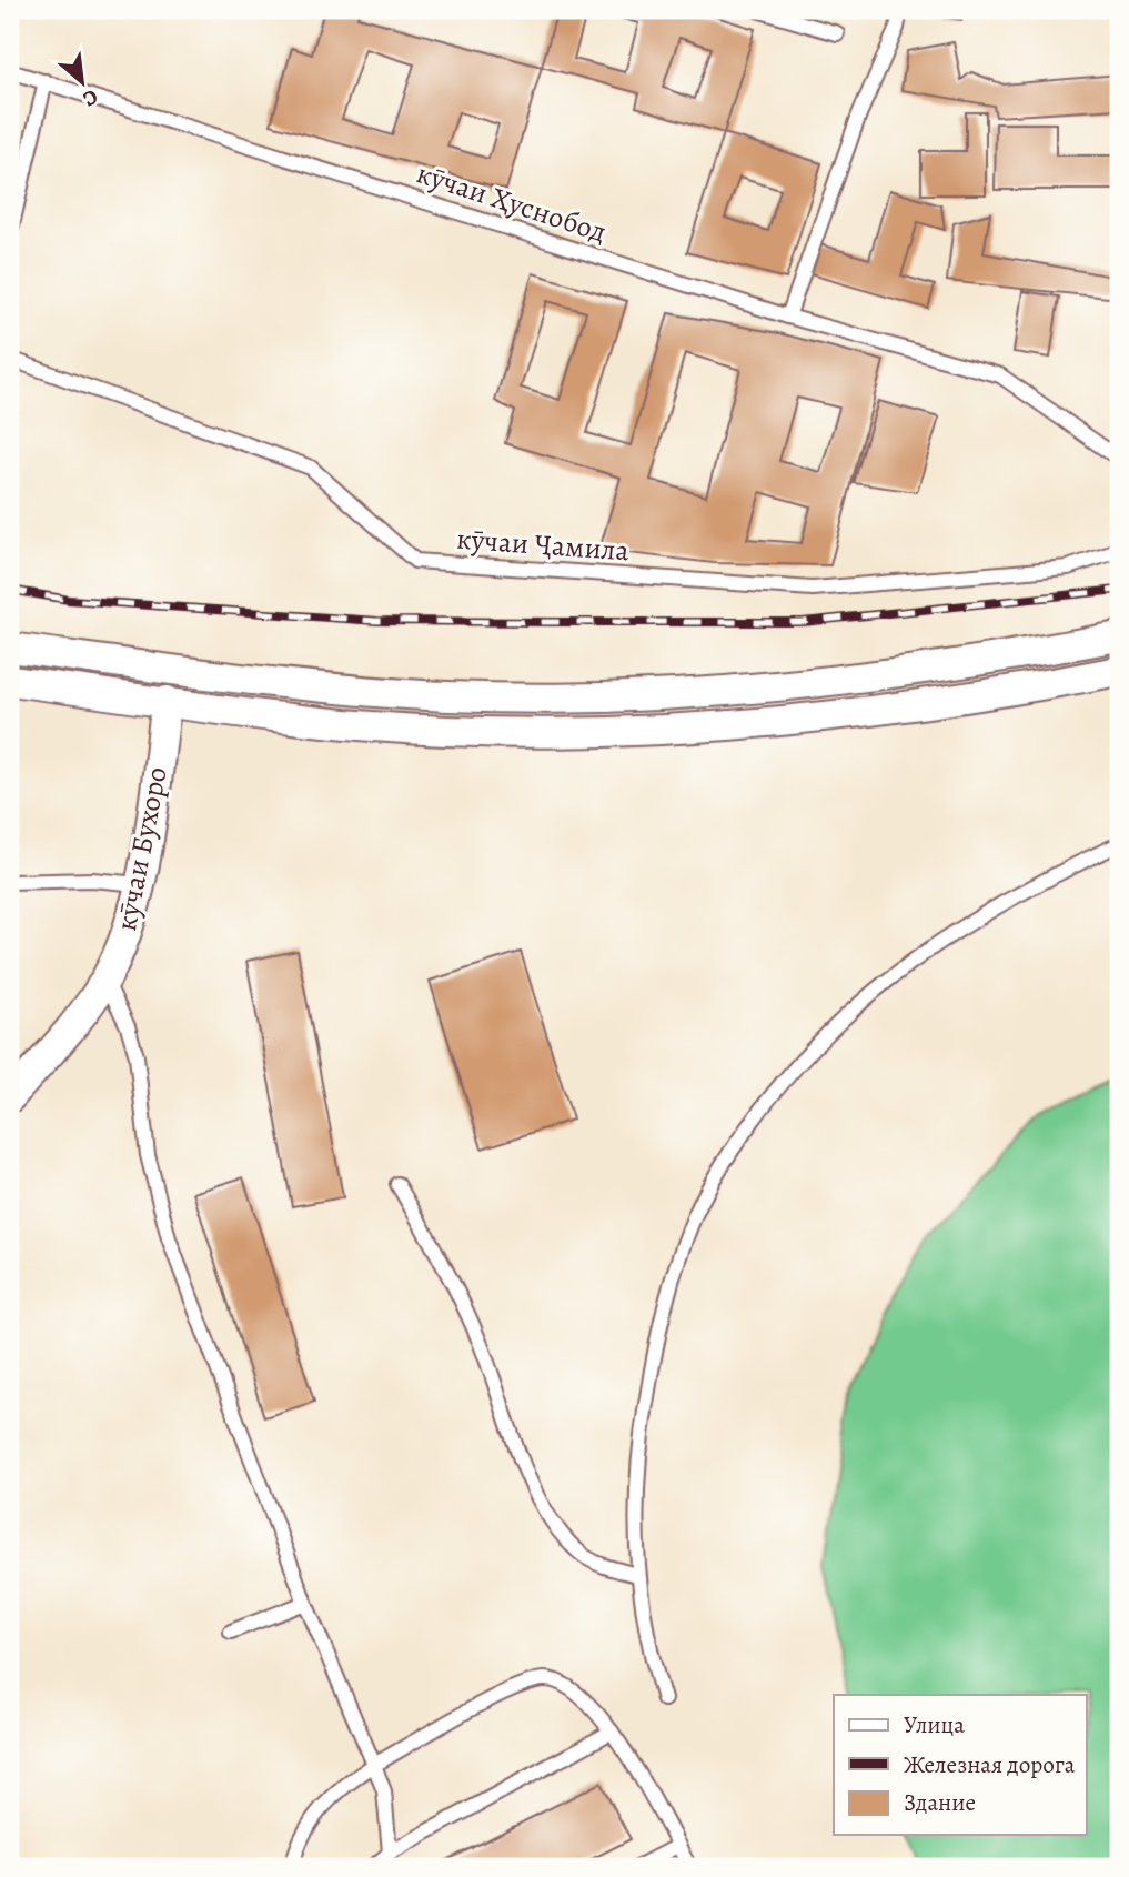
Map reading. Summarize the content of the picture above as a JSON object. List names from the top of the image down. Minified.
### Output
{"streets":{"street":["кӯчаи Бухоро"],"lane":["кӯчаи Ҳуснобод","кӯчаи Ҷамила"]},"legend":["Улица","Железная дорога","Здание"],"north":"bottom right"}
